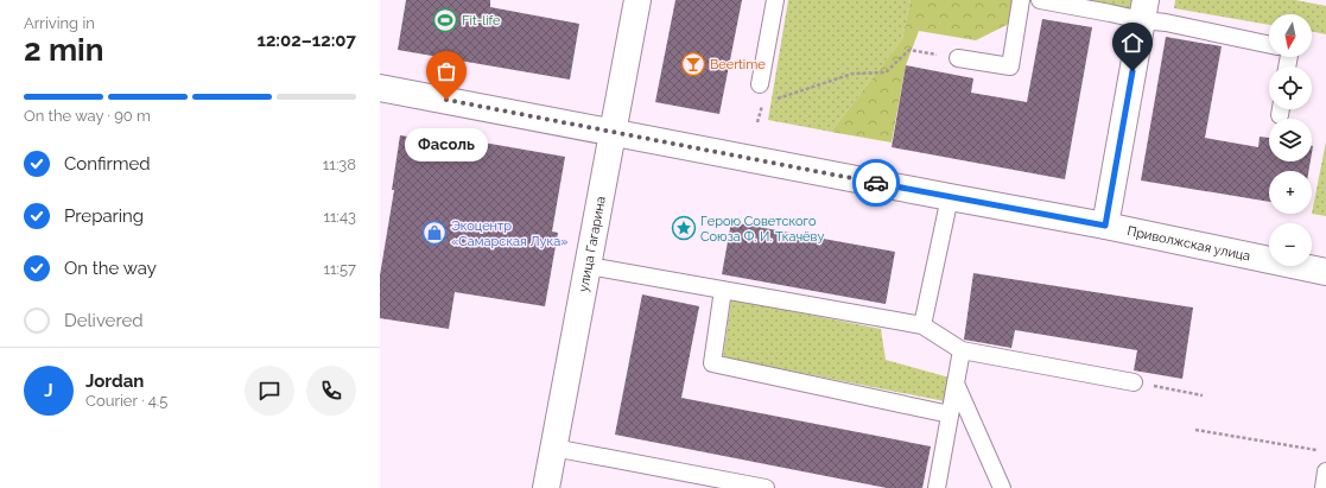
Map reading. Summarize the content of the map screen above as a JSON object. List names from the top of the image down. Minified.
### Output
{"streets":{"street":["Приволжская улица","улица Гагарина"]},"crossings":[["Приволжская улица","улица Гагарина"]],"places":{"sports":["Fit-life"],"bar":["Beertime"],"other":["Фасоль"],"place":["Герою Советского Союза Ф. И. Ткачёву"],"shop":["Экоцентр «Самарская Лука»"]},"north":"bottom","page":{"heading":["2 min","Arriving in","12:02–12:07"],"panel":["Jordan","Courier · 4.5"],"map_buttons":["+","−"],"bar":"On the way · 90 m","bubble":"Фасоль","list":[["Confirmed","11:38"],["Preparing","11:43"],["On the way","11:57"],"Delivered"],"round":"J"}}
